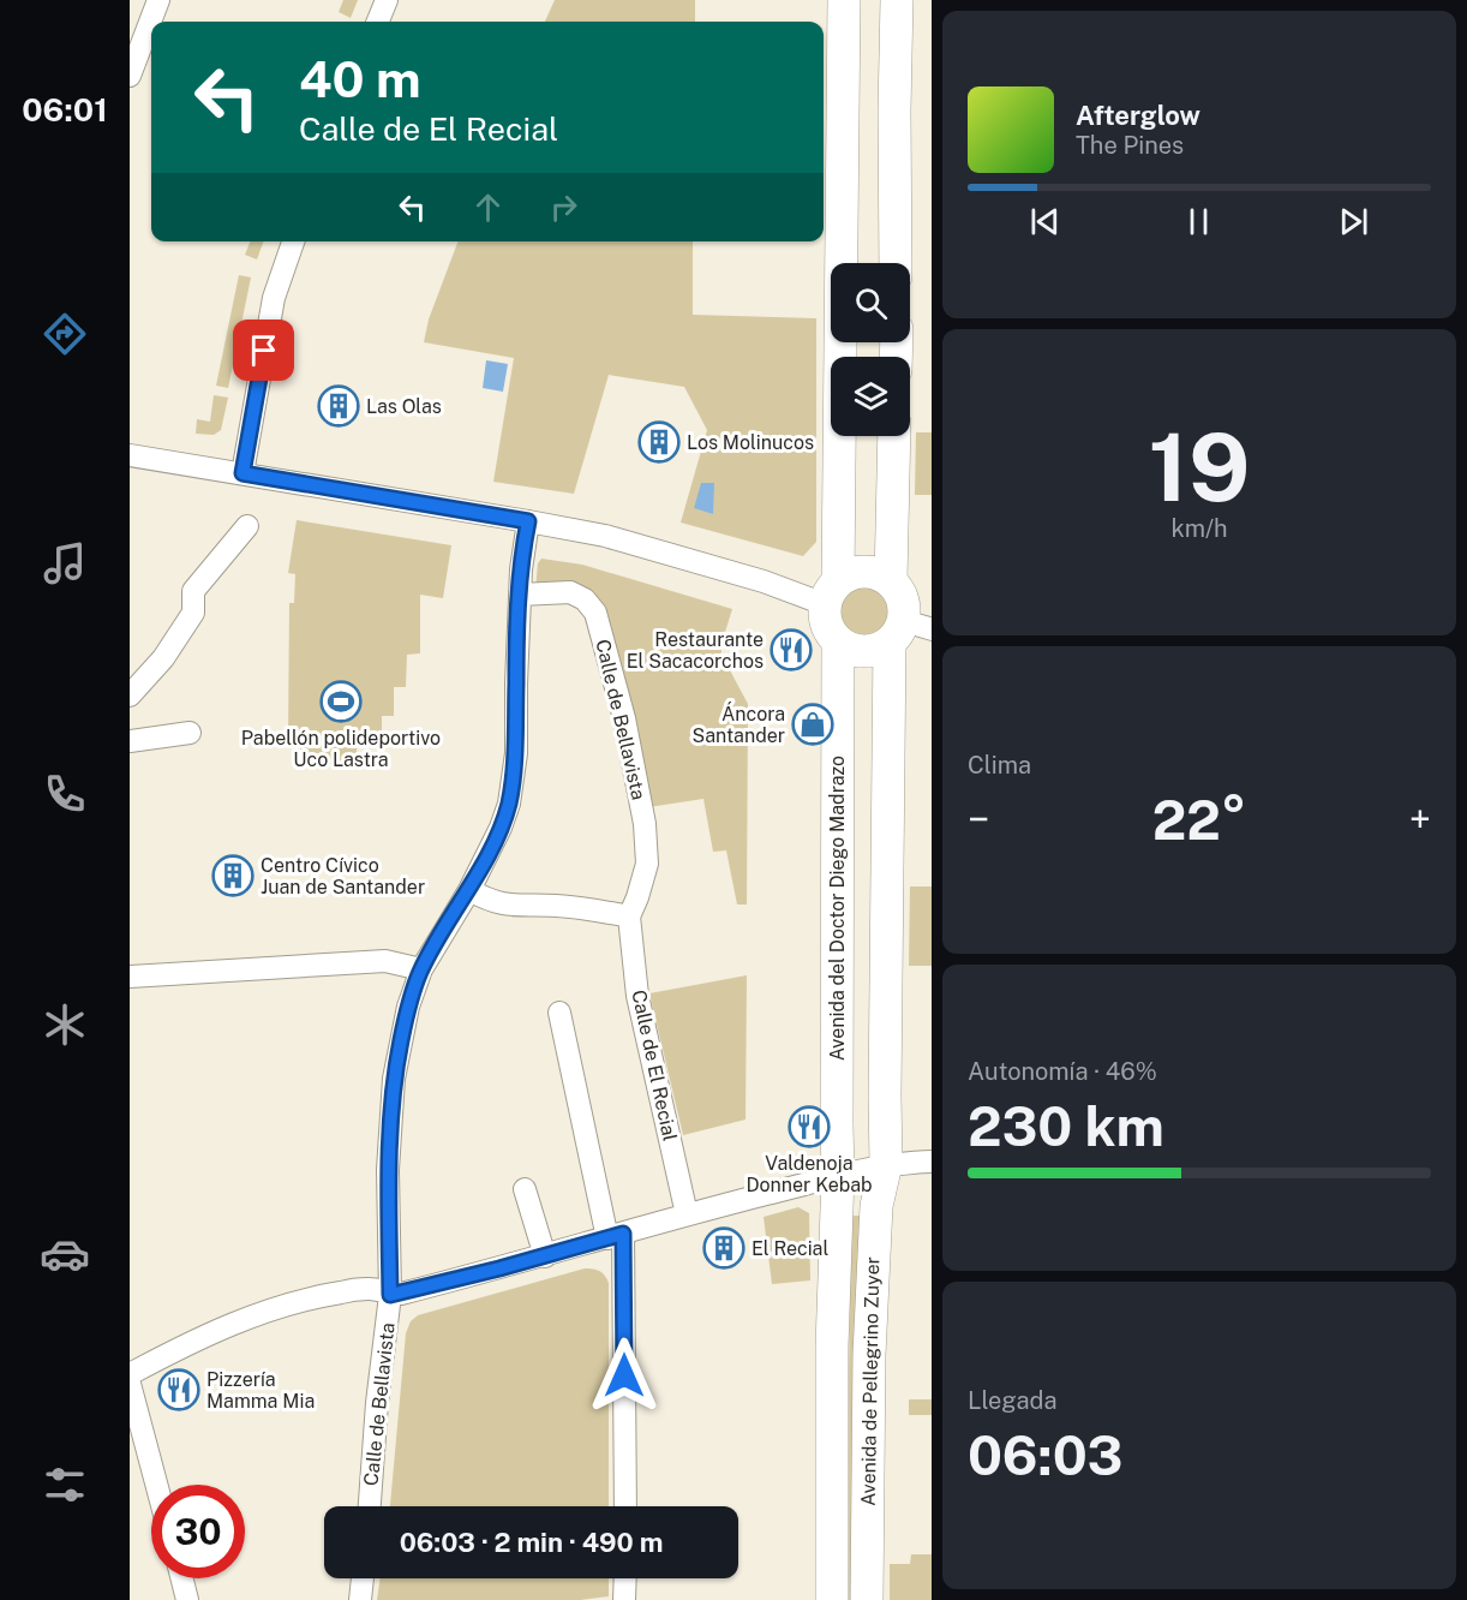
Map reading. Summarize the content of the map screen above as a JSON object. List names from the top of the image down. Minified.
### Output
{"streets":{"main road":["Avenida del Doctor Diego Madrazo","Avenida de Pellegrino Zuyer"],"street":["Calle de Bellavista","Calle de El Recial"]},"crossings":[["Calle de Bellavista","Calle de El Recial"],["Avenida del Doctor Diego Madrazo","Avenida de Pellegrino Zuyer"]],"places":{"building":["Las Olas","Los Molinucos","Centro Cívico Juan de Santander","El Recial"],"restaurant":["Restaurante El Sacacorchos","Valdenoja Donner Kebab","Pizzería Mamma Mia"],"sports":["Pabellón polideportivo Uco Lastra"],"shop":["Áncora Santander"]},"page":{"tabs":"06:01","turn":["40 m","Calle de El Recial"],"song":["Afterglow","The Pines"],"tile":[["19","km/h"],"Clima",["Autonomía · 46%","230 km"],["Llegada","06:03"]],"heat":["−","22°","+"],"limit":"30","trip":"06:03 · 2 min · 490 m"}}
